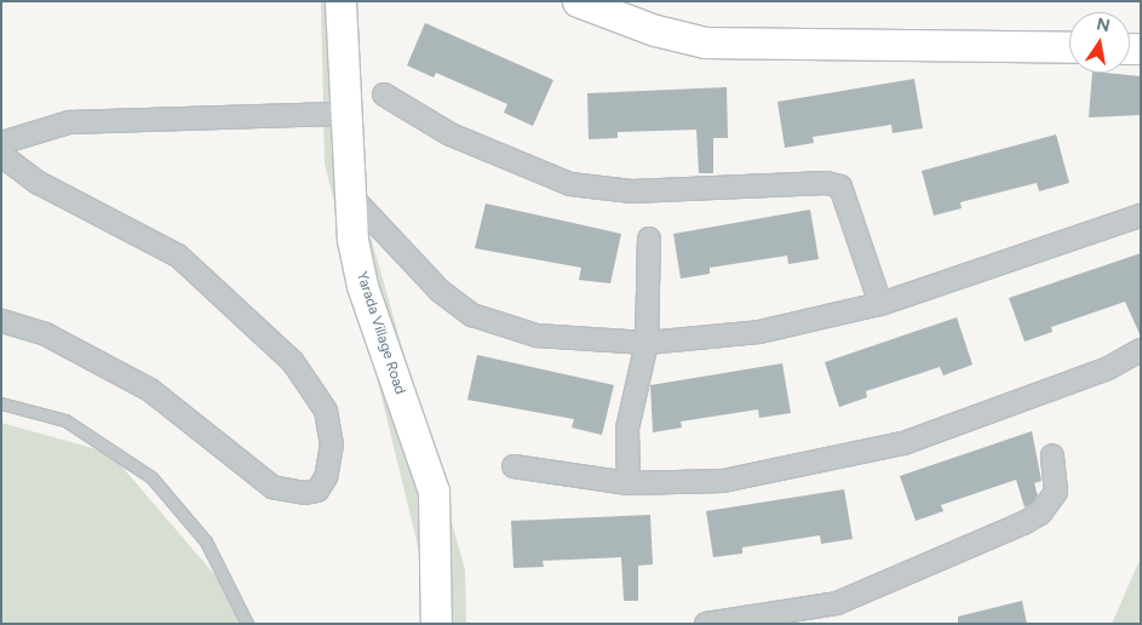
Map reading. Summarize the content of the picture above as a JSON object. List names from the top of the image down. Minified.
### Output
{"streets":{"street":["Yarada Village Road"]},"north":"top"}
